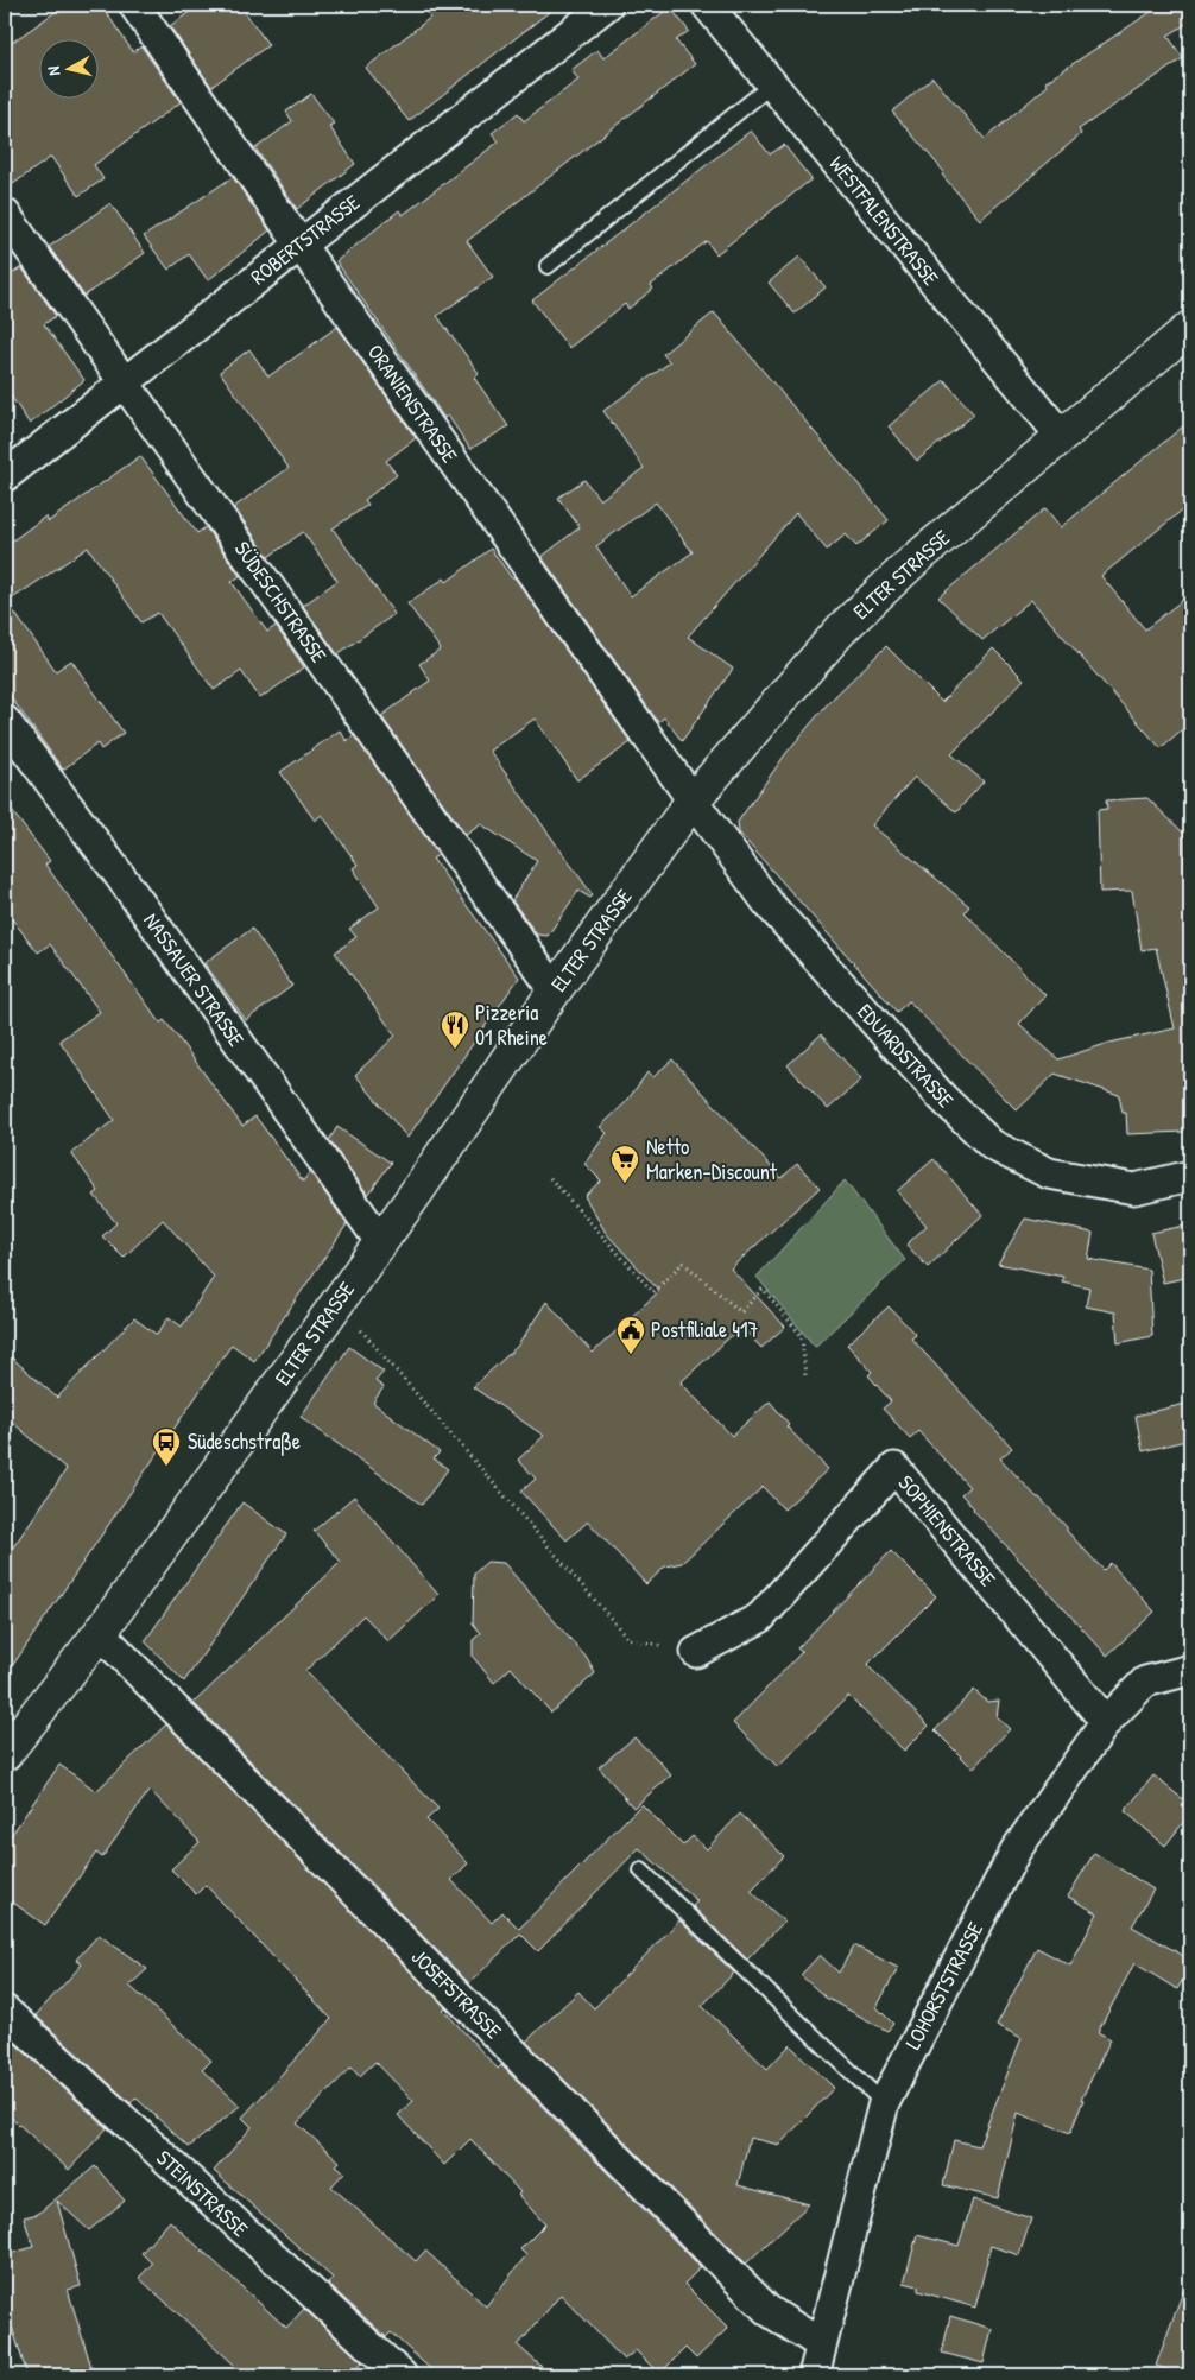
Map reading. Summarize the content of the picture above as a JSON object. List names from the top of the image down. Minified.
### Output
{"streets":{"main road":["ELTER STRASSE"],"street":["WESTFALENSTRASSE","ROBERTSTRASSE","ORANIENSTRASSE","SÜDESCHSTRASSE","NASSAUER STRASSE","EDUARDSTRASSE","SOPHIENSTRASSE","LOHORSTSTRASSE","JOSEFSTRASSE","STEINSTRASSE"]},"crossings":[["WESTFALENSTRASSE","ELTER STRASSE"],["ROBERTSTRASSE","ORANIENSTRASSE"],["ROBERTSTRASSE","SÜDESCHSTRASSE"],["ORANIENSTRASSE","ELTER STRASSE"],["ORANIENSTRASSE","EDUARDSTRASSE"],["ELTER STRASSE","SÜDESCHSTRASSE"],["ELTER STRASSE","NASSAUER STRASSE"],["ELTER STRASSE","EDUARDSTRASSE"],["ELTER STRASSE","JOSEFSTRASSE"],["SOPHIENSTRASSE","LOHORSTSTRASSE"],["LOHORSTSTRASSE","JOSEFSTRASSE"]],"places":{"restaurant":["Pizzeria 01 Rheine"],"supermarket":["Netto Marken-Discount"],"public building":["Postfiliale 417"],"bus stop":["Südeschstraße"]},"north":"left"}
